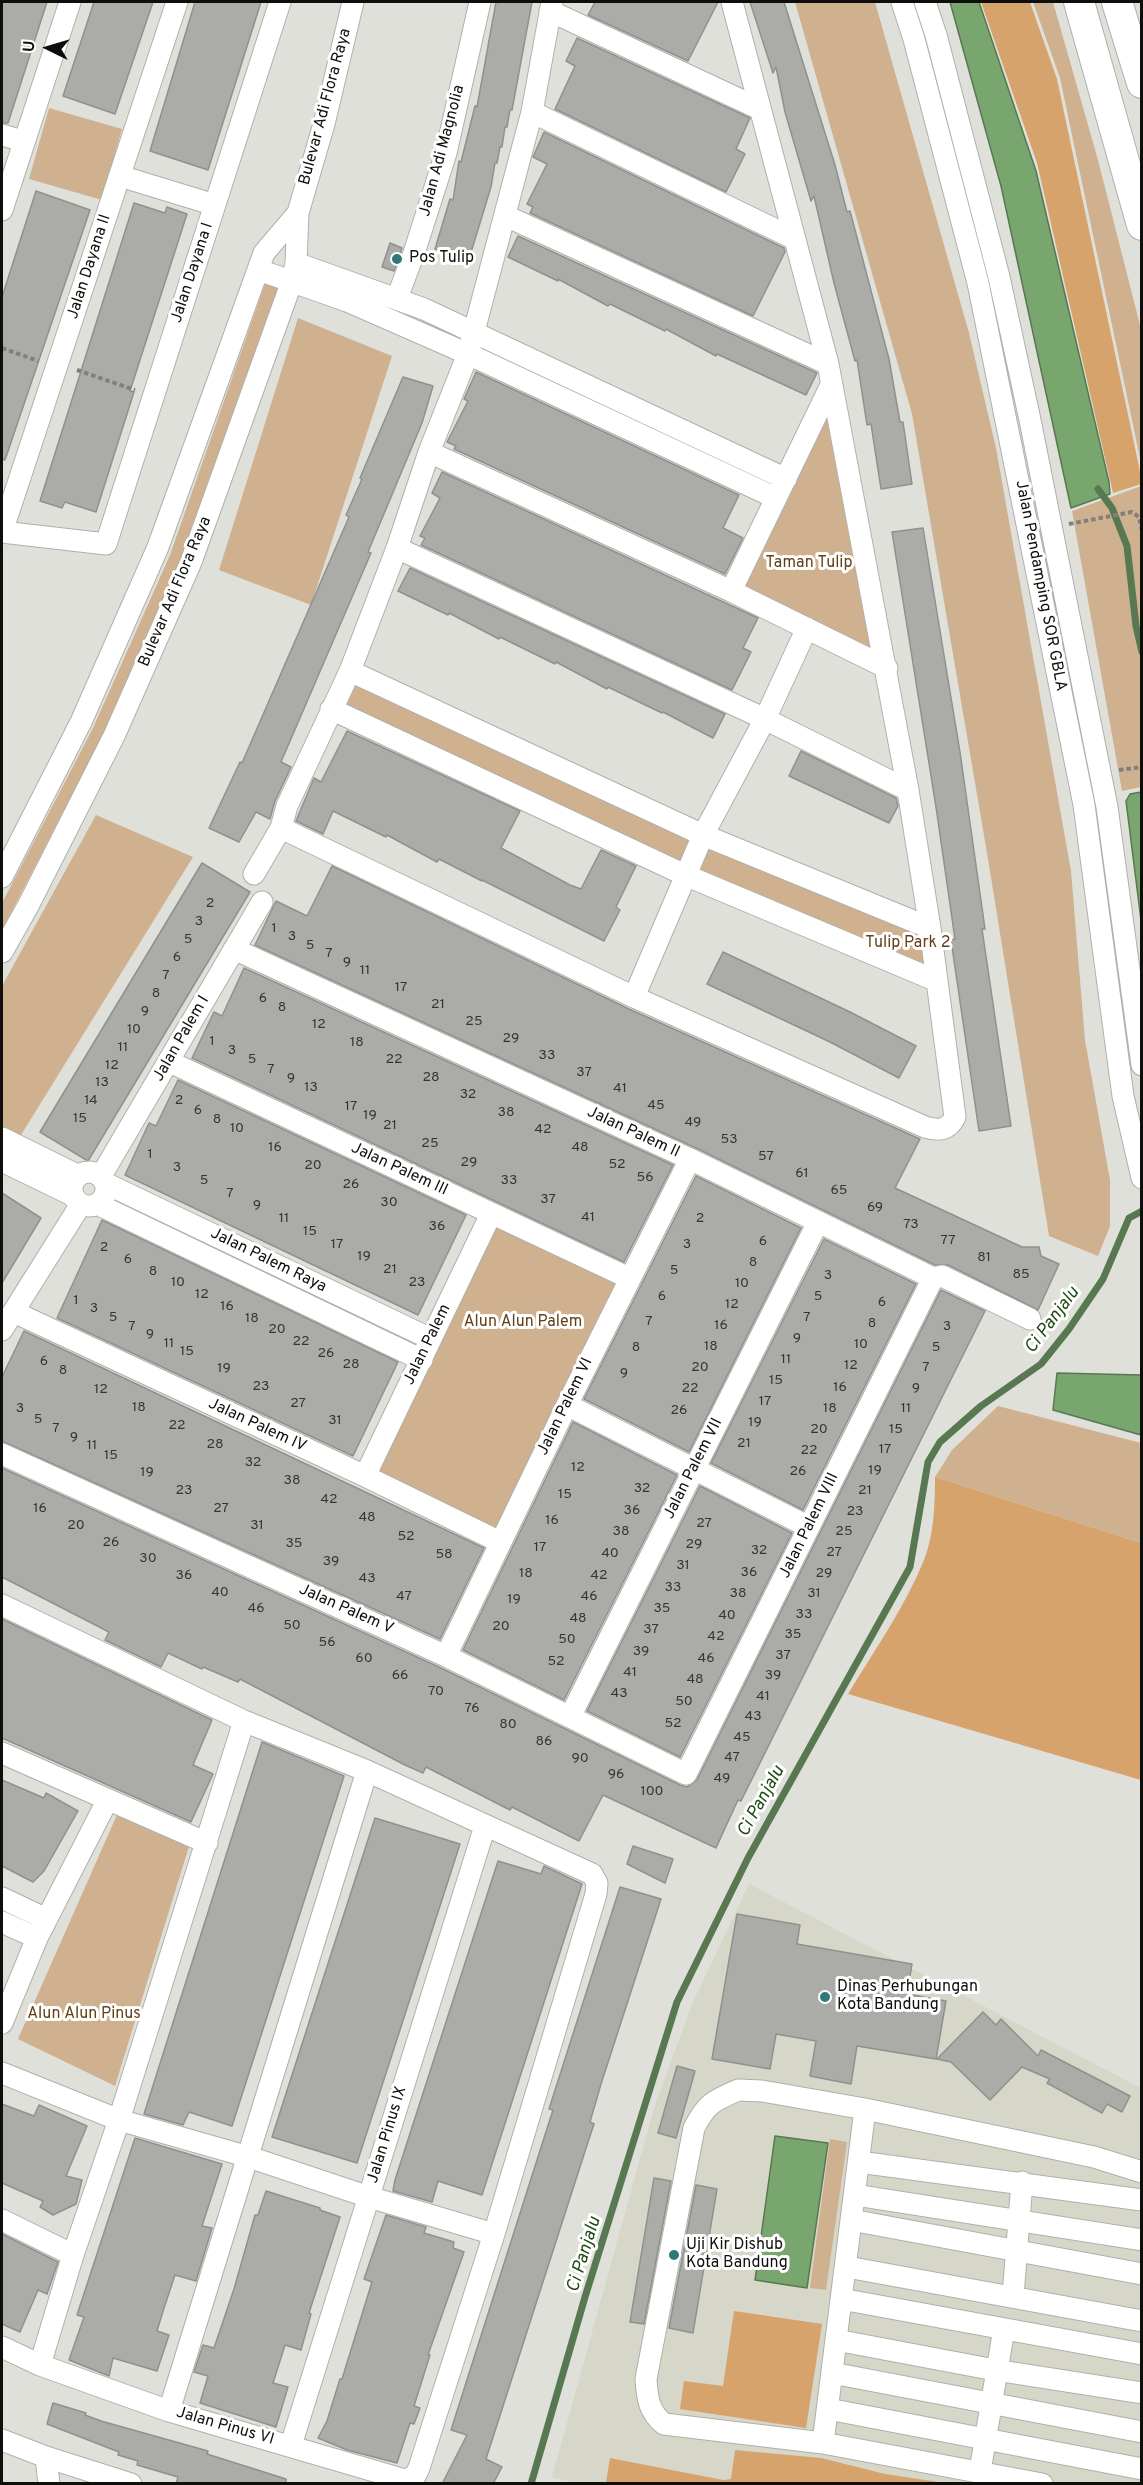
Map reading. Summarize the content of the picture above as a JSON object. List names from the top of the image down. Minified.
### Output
{"streets":{"street":["Bulevar Adi Flora Raya","Jalan Adi Magnolia","Jalan Dayana II","Jalan Dayana I","Jalan Pendamping SOR GBLA","Jalan Palem I","Jalan Palem II","Jalan Palem III","Jalan Palem Raya","Jalan Palem","Jalan Palem VI","Jalan Palem IV","Jalan Palem VII","Jalan Palem VIII","Jalan Palem V","Jalan Pinus IX","Jalan Pinus VI"]},"crossings":[["Jalan Dayana II","Jalan Dayana I"],["Jalan Palem I","Jalan Palem II"],["Jalan Palem I","Jalan Palem III"],["Jalan Palem I","Jalan Palem Raya"],["Jalan Palem II","Jalan Palem VI"],["Jalan Palem II","Jalan Palem VII"],["Jalan Palem II","Jalan Palem VIII"],["Jalan Palem III","Jalan Palem"],["Jalan Palem III","Jalan Palem VI"],["Jalan Palem Raya","Jalan Palem"],["Jalan Palem","Jalan Palem IV"],["Jalan Palem VI","Jalan Palem IV"],["Jalan Palem VI","Jalan Palem V"],["Jalan Palem VII","Jalan Palem V"],["Jalan Palem VIII","Jalan Palem V"],["Jalan Pinus IX","Jalan Pinus VI"]],"water":["Ci Panjalu"],"parks":["Taman Tulip","Tulip Park 2","Alun Alun Palem","Alun Alun Pinus"],"places":["Pos Tulip","Dinas Perhubungan Kota Bandung","Uji Kir Dishub Kota Bandung"],"house_numbers":["2","3","1","3","5","5","7","6","9","11","7","17","8","6","21","8","9","25","12","10","29","1","18","11","3","33","5","22","12","7","37","28","9","13","13","41","32","14","2","45","17","6","38","19","15","8","49","21","10","42","53","25","16","48","1","57","29","52","20","3","61","56","5","33","26","65","7","37","30","9","69","41","11","2","73","36","15","77","6","17","3","2","19","81","6","8","21","5","8","85","3","10","23","10","12","6","5","1","6","12","16","3","5","7","18","7","8","16","7","3","20","9","9","22","11","10","18","8","5","15","26","11","6","28","12","20","7","19","8","9","15","23","16","22","9","12","17","27","18","3","18","11","26","5","31","19","22","7","20","15","9","21","28","11","17","22","15","32","12","19","26","19","38","32","23","21","15","42","16","27","36","23","48","16","27","20","31","38","25","52","26","35","29","17","32","27","40","58","30","39","31","36","18","29","36","42","43","33","40","38","31","47","46","19","46","35","33","40","48","50","20","37","35","42","50","56","39","37","60","46","52","41","66","39","48","70","43","41","50","76","43","52","80","45","86","47","90","96","49","100"],"north":"left"}
